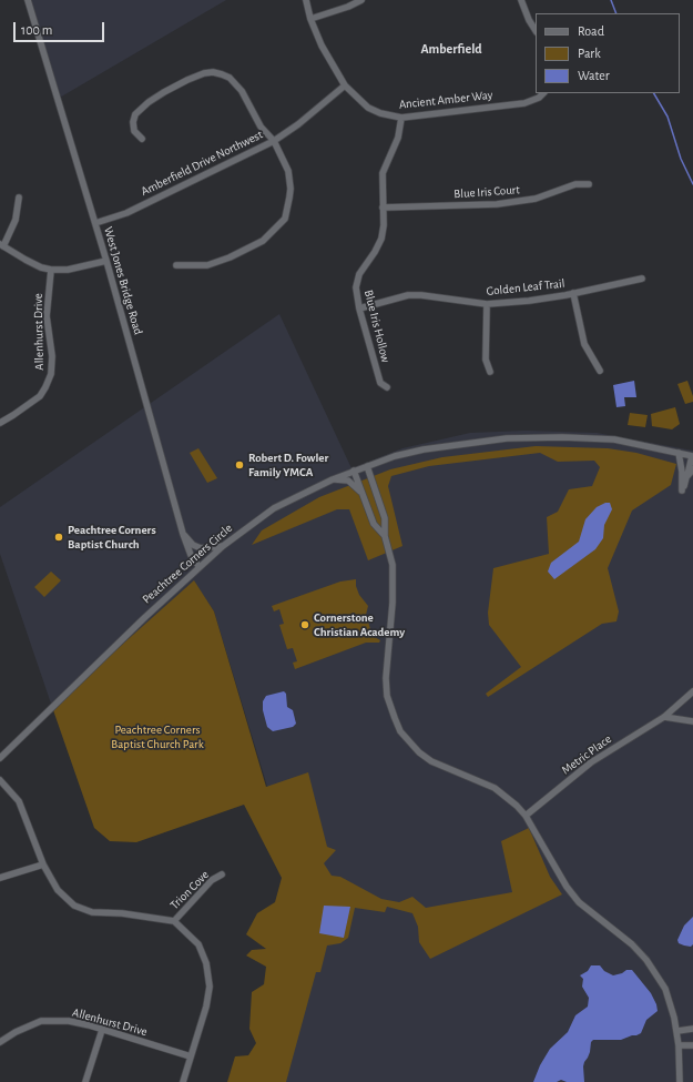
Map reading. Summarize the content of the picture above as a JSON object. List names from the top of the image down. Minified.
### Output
{"streets":{"street":["Ancient Amber Way","Amberfield Drive Northwest","Blue Iris Court","West Jones Bridge Road","Golden Leaf Trail","Blue Iris Hollow","Allenhurst Drive","Peachtree Corners Circle","Metric Place","Trion Cove"]},"crossings":[["Ancient Amber Way","Amberfield Drive Northwest"],["Ancient Amber Way","Blue Iris Hollow"],["Amberfield Drive Northwest","West Jones Bridge Road"],["Blue Iris Court","Blue Iris Hollow"],["West Jones Bridge Road","Peachtree Corners Circle"],["Golden Leaf Trail","Blue Iris Hollow"]],"districts":["Amberfield"],"parks":["Peachtree Corners Baptist Church Park"],"places":["Robert D. Fowler Family YMCA","Peachtree Corners Baptist Church","Cornerstone Christian Academy"],"legend":["Road","Park","Water"],"scale_bar":"100 m"}
